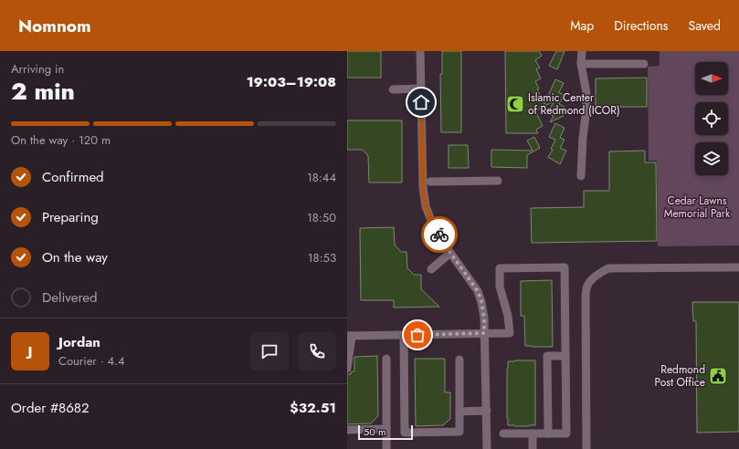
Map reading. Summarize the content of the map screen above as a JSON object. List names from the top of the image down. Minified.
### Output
{"parks":["Cedar Lawns Memorial Park"],"places":{"mosque":["Islamic Center of Redmond (ICOR)"],"public building":["Redmond Post Office"]},"scale_bar":"50 m","north":"right","page":{"header":"Nomnom","nav":["Map","Directions","Saved"],"heading":["2 min","Arriving in","19:03–19:08"],"panel":["Jordan","Courier · 4.4","Order #8682","$32.51"],"bar":"On the way · 120 m","list":[["Confirmed","18:44"],["Preparing","18:50"],["On the way","18:53"],"Delivered"],"round":"J","scale":"50 m"}}
